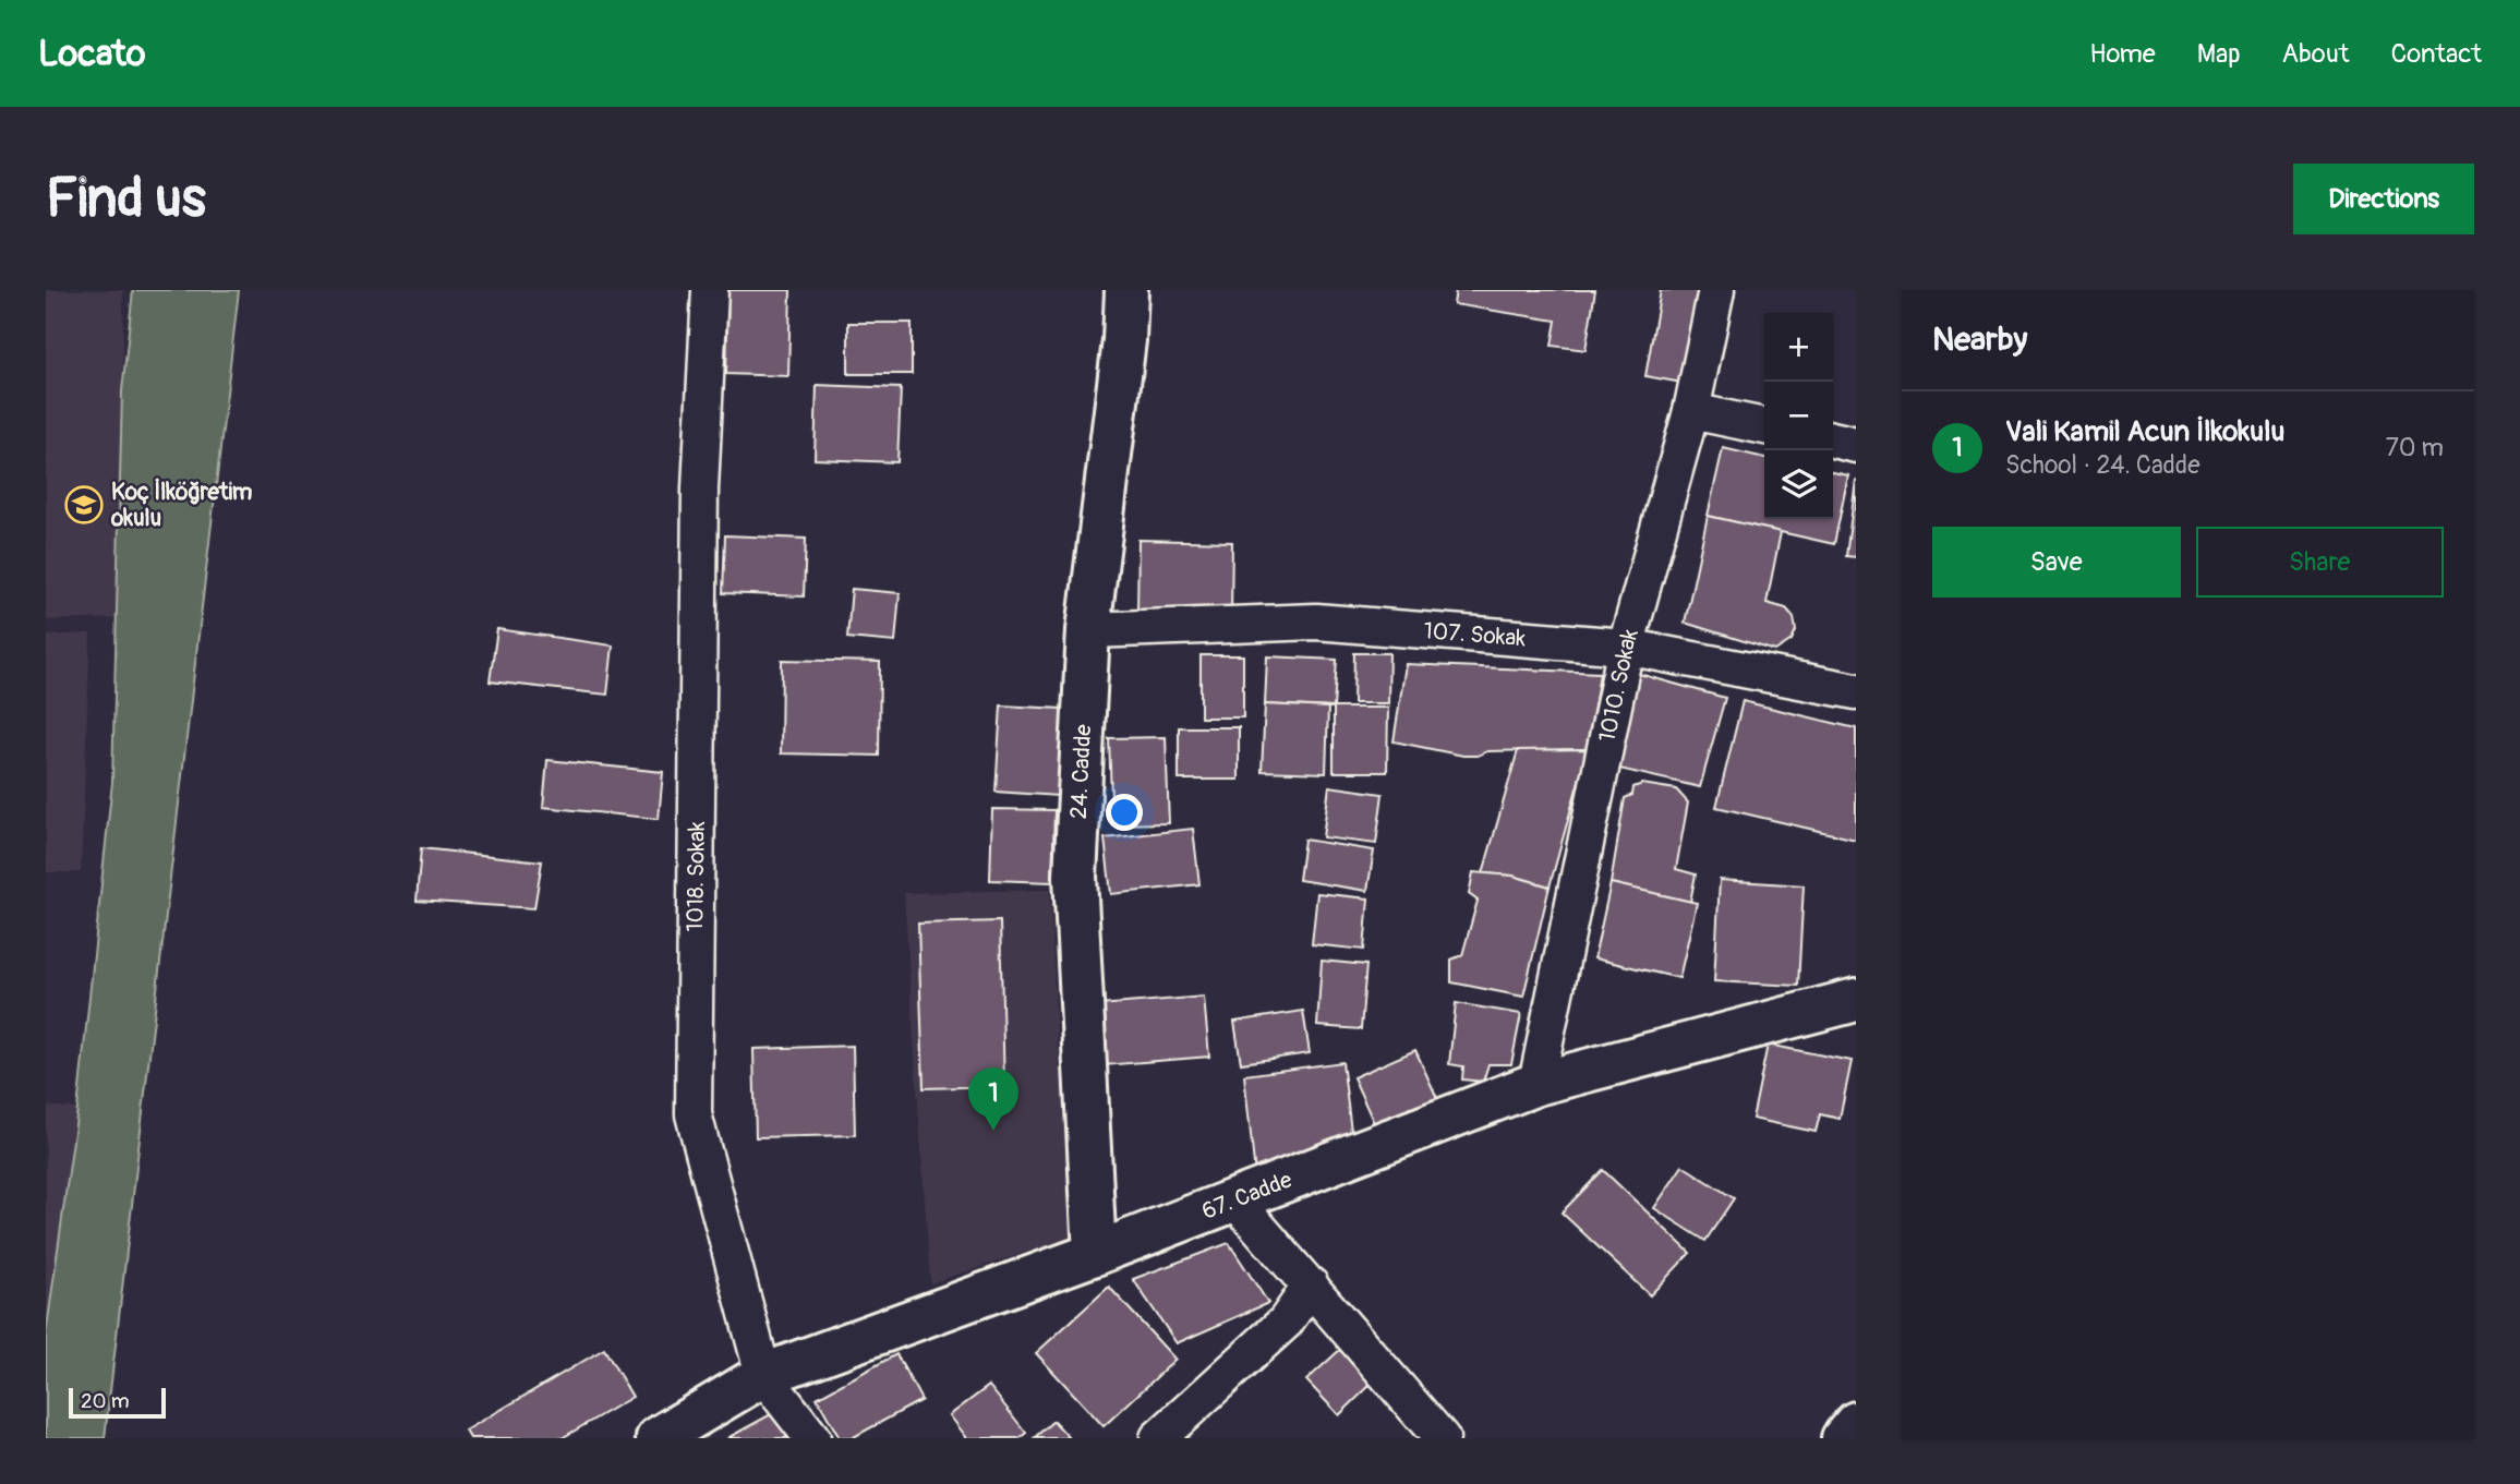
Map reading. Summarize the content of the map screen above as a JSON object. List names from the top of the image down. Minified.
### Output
{"streets":{"street":["107. Sokak","1010. Sokak","24. Cadde","1018. Sokak","67. Cadde"]},"crossings":[["107. Sokak","1010. Sokak"],["107. Sokak","24. Cadde"],["1010. Sokak","67. Cadde"],["24. Cadde","67. Cadde"],["1018. Sokak","67. Cadde"]],"places":{"school or university":["Koç İlköğretim okulu"]},"scale_bar":"20 m","page":{"header":"Locato","nav":["Home","Map","About","Contact"],"buttons":["Directions",["Save","Share"]],"title":"Find us","heading":"Nearby","map_buttons":["+","−"],"list":[{"mark":"1","name":"Vali Kamil Acun İlkokulu","note":"School · 24. Cadde","value":"70 m"}],"pins":"1","scale":"20 m"}}
